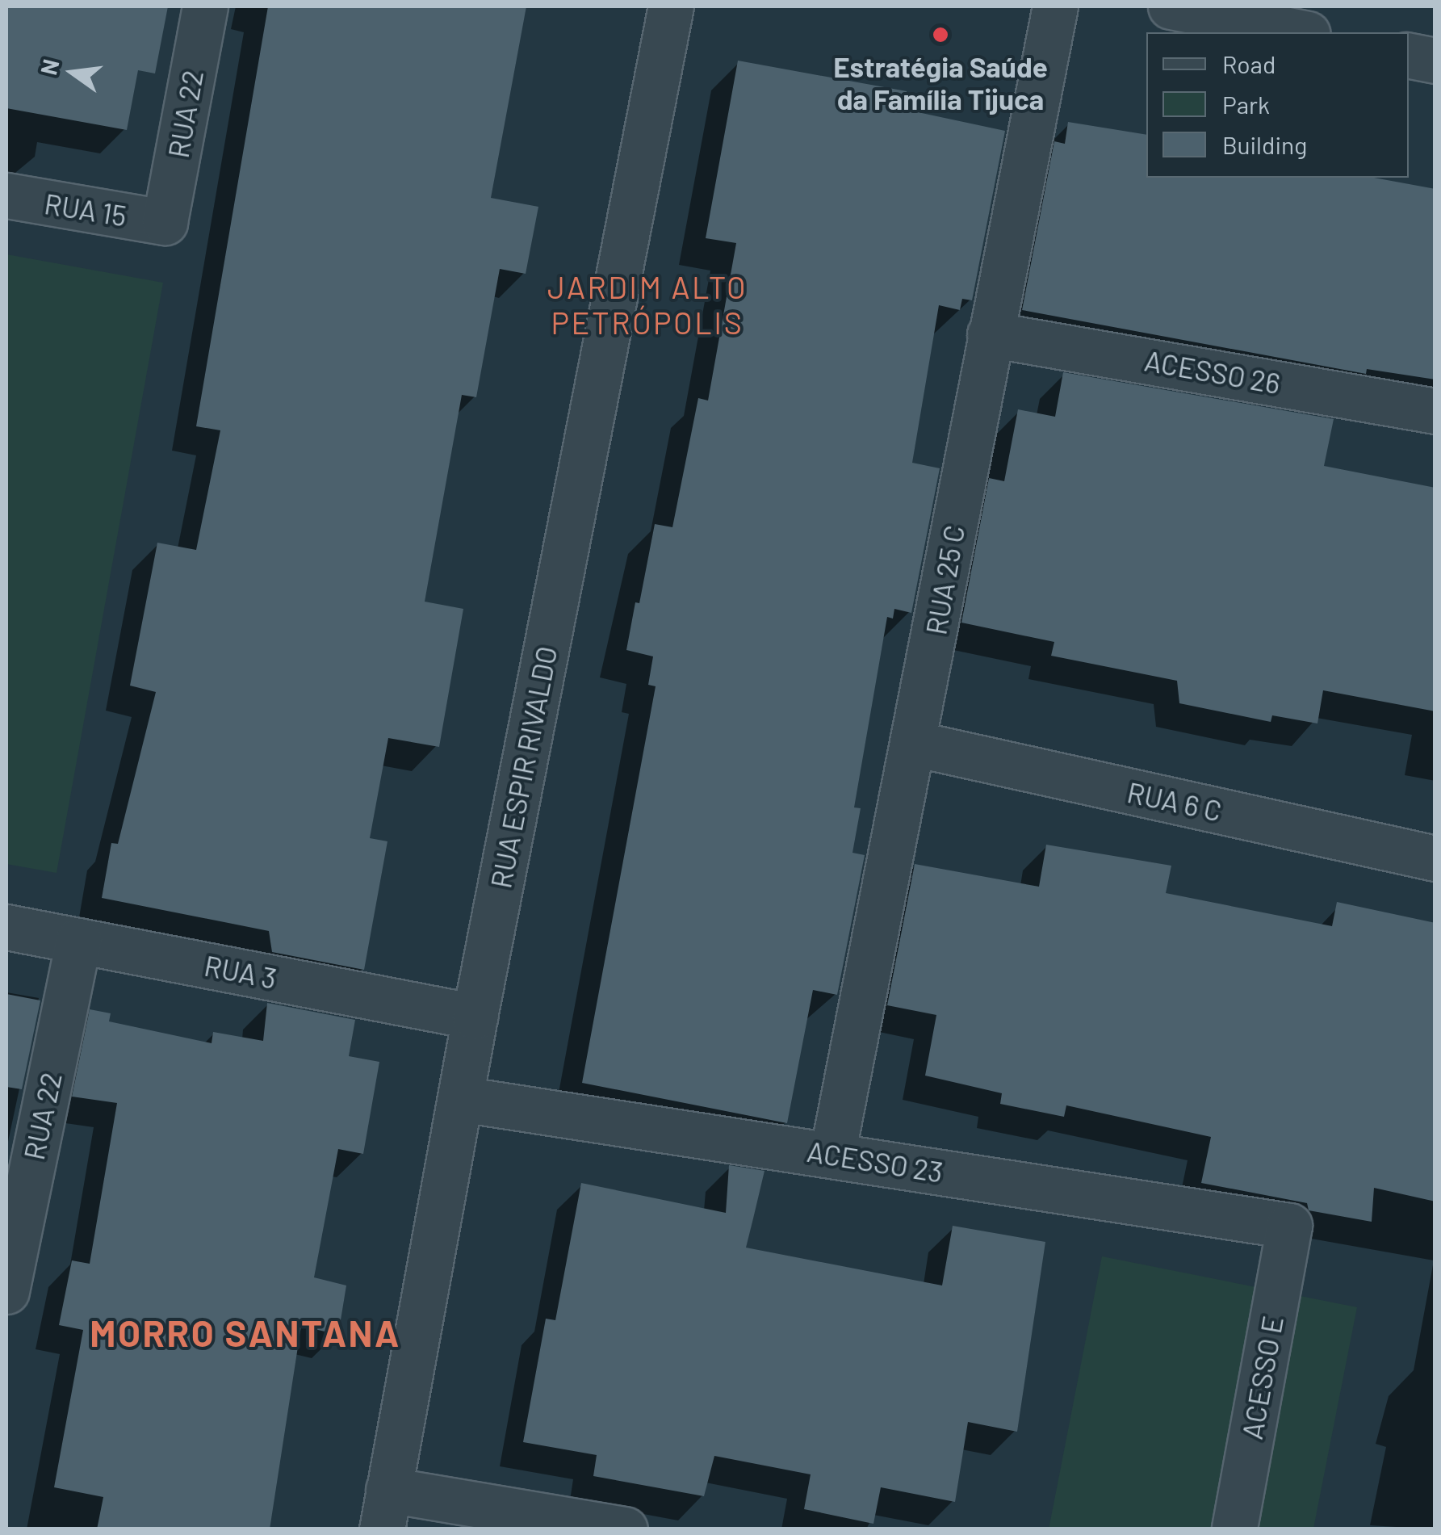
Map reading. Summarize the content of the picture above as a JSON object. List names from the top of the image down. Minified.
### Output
{"streets":{"street":["RUA 22","RUA 15","ACESSO 26","RUA 25 C","RUA ESPIR RIVALDO","RUA 6 C","RUA 3","ACESSO 23","ACESSO E"]},"crossings":[["RUA 22","RUA 15"],["RUA 22","RUA 3"],["ACESSO 26","RUA 25 C"],["RUA 25 C","RUA 6 C"],["RUA 25 C","ACESSO 23"],["RUA ESPIR RIVALDO","RUA 3"],["RUA ESPIR RIVALDO","ACESSO 23"],["ACESSO 23","ACESSO E"]],"districts":["JARDIM ALTO PETRÓPOLIS","MORRO SANTANA"],"places":["Estratégia Saúde da Família Tijuca"],"legend":["Road","Park","Building"],"north":"left"}
